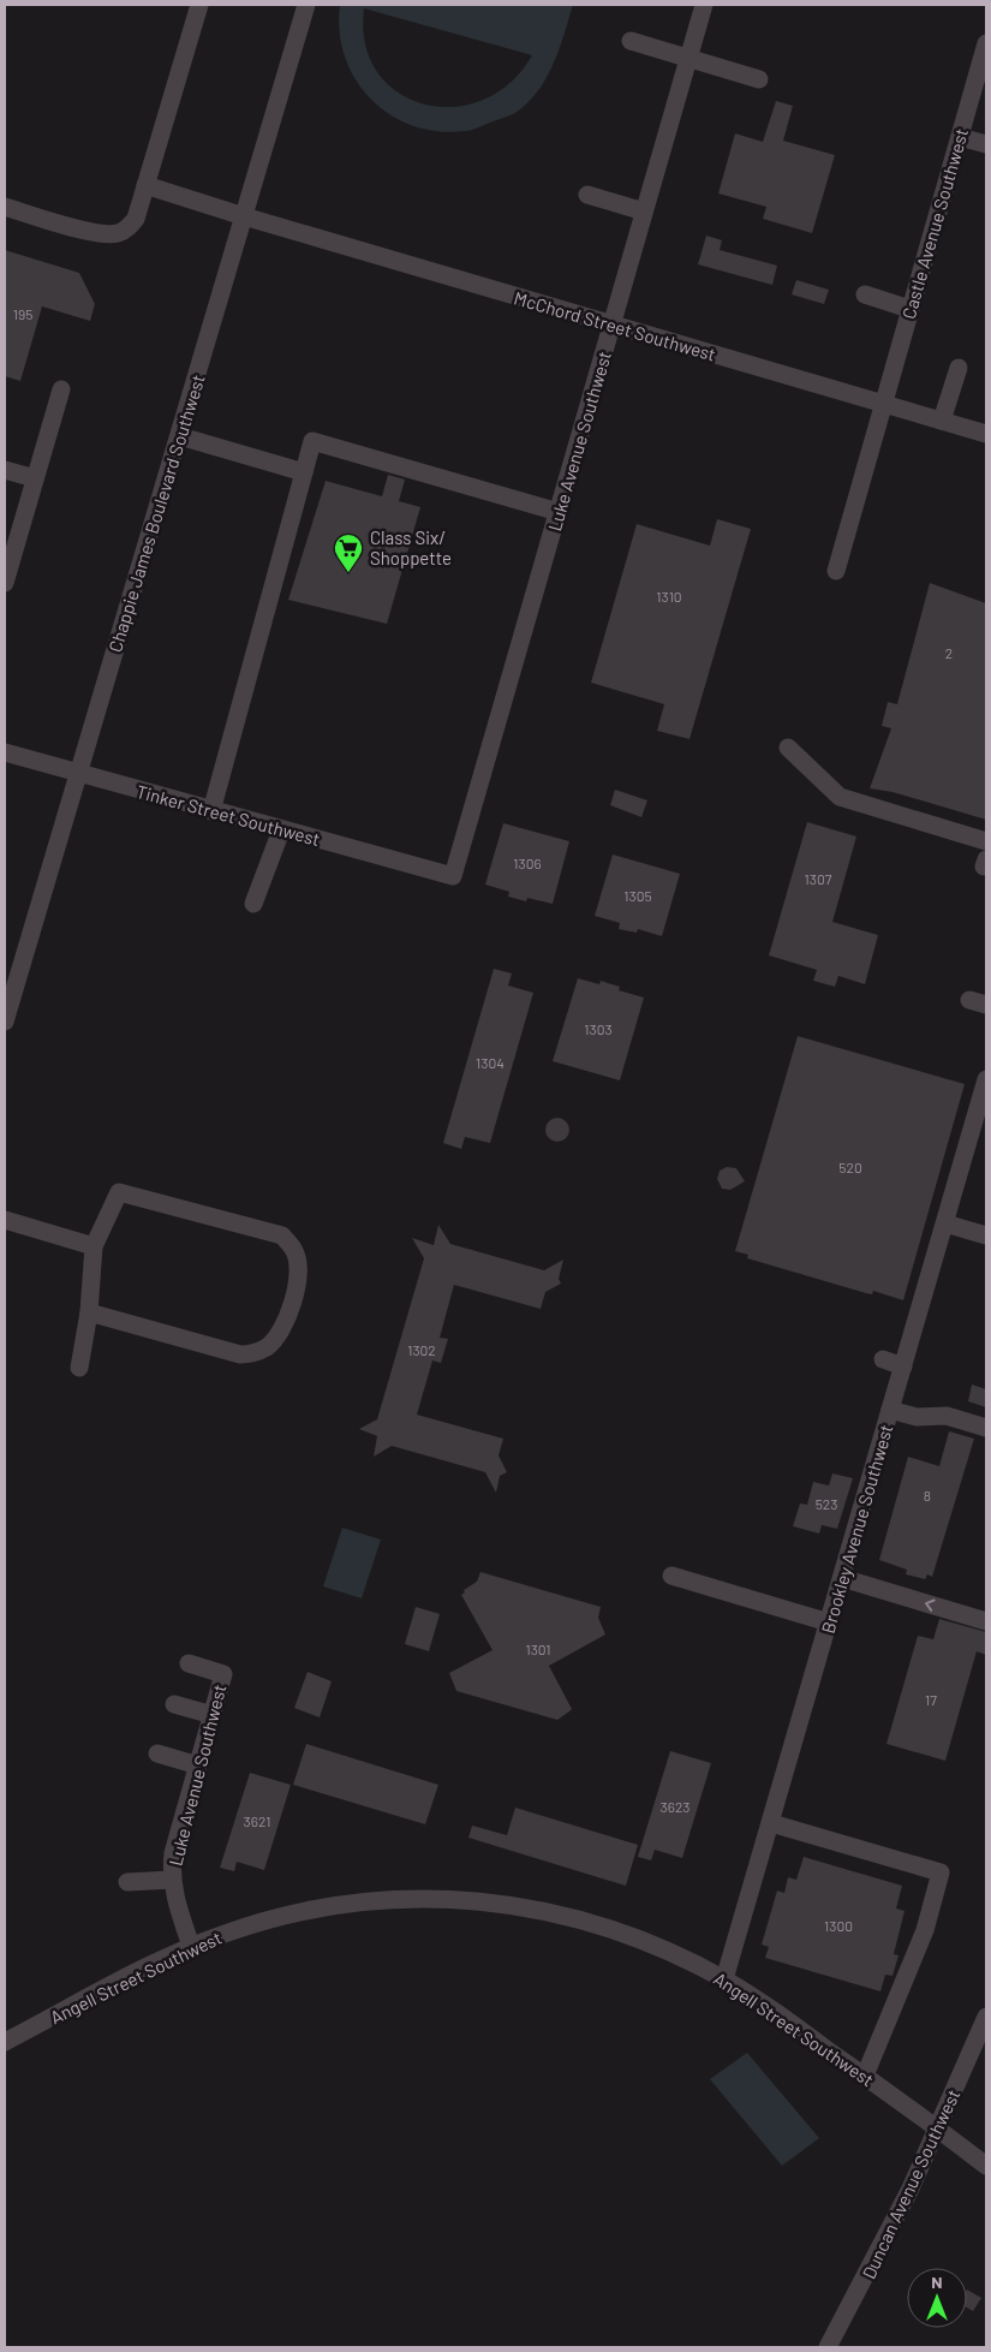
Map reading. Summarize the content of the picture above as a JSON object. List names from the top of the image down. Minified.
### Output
{"streets":{"street":["Castle Avenue Southwest","McChord Street Southwest","Luke Avenue Southwest","Chappie James Boulevard Southwest","Tinker Street Southwest","Brookley Avenue Southwest","Angell Street Southwest","Duncan Avenue Southwest"]},"crossings":[["Castle Avenue Southwest","McChord Street Southwest"],["McChord Street Southwest","Luke Avenue Southwest"],["McChord Street Southwest","Chappie James Boulevard Southwest"],["Luke Avenue Southwest","Tinker Street Southwest"],["Luke Avenue Southwest","Angell Street Southwest"],["Chappie James Boulevard Southwest","Tinker Street Southwest"],["Brookley Avenue Southwest","Angell Street Southwest"],["Angell Street Southwest","Duncan Avenue Southwest"]],"places":{"supermarket":["Class Six/ Shoppette"]},"house_numbers":["195","1310","2","1306","1307","1305","1303","1304","520","1302","8","523","1301","17","3623","3621","1300"],"north":"top"}
